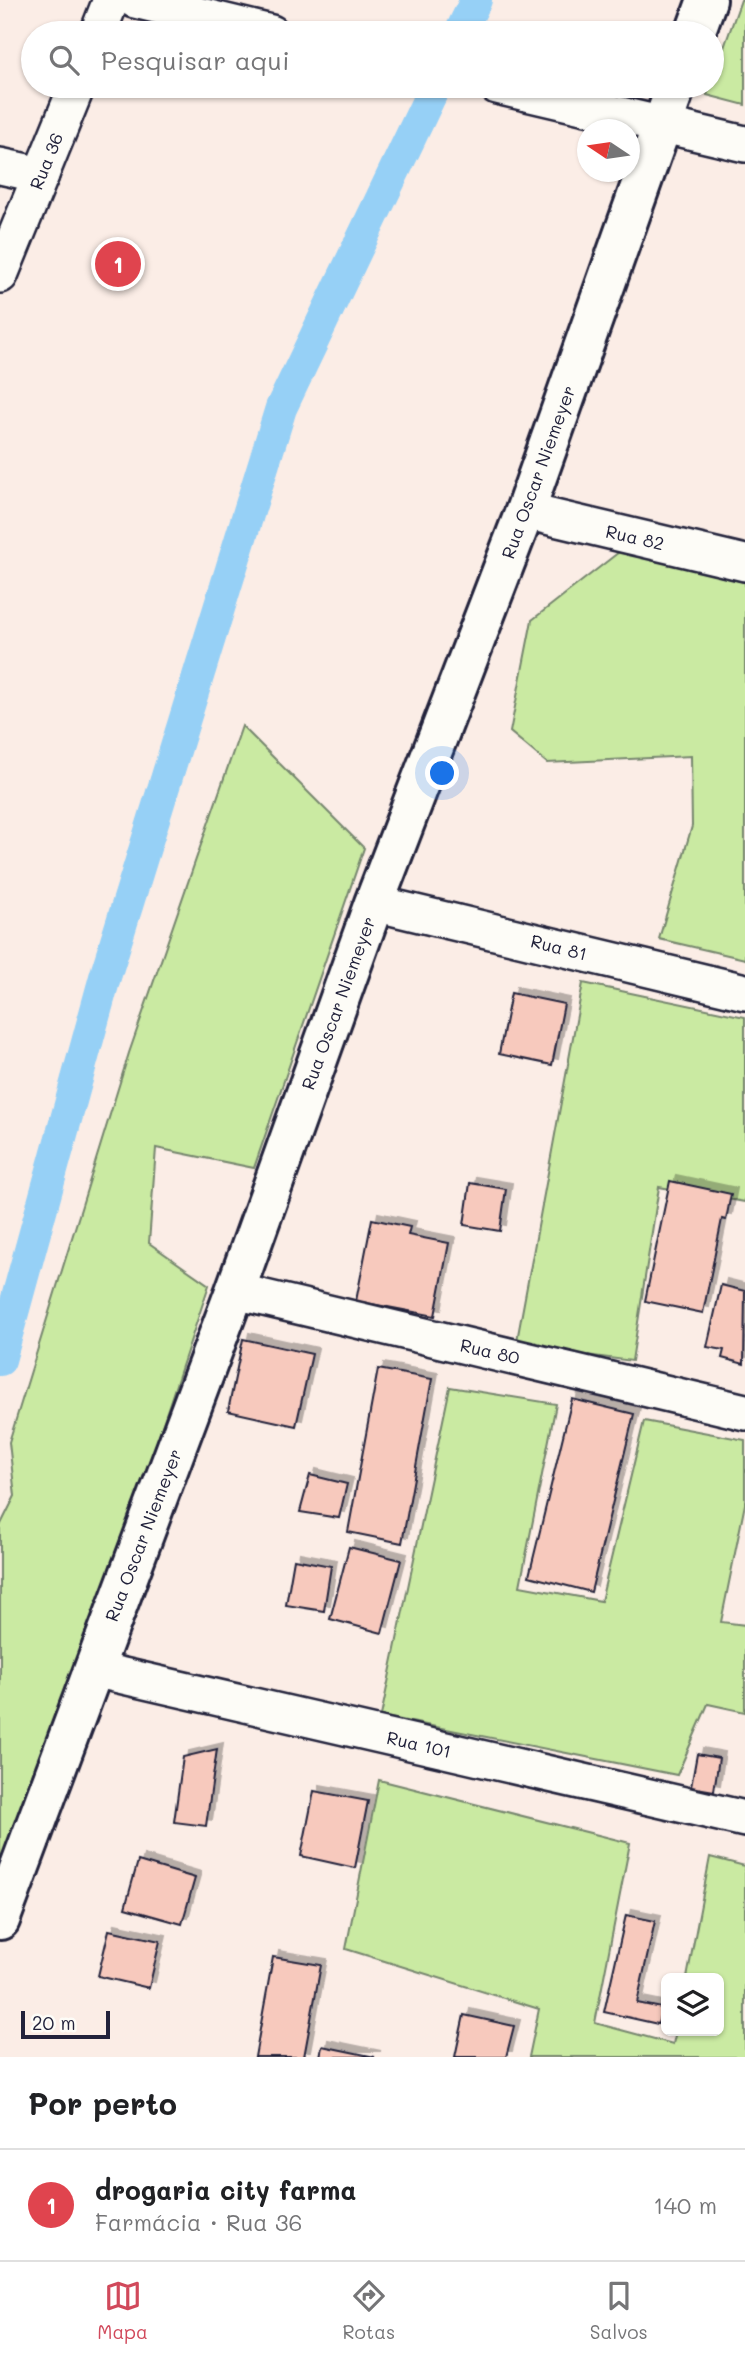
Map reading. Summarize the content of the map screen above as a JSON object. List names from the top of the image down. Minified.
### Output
{"streets":{"street":["Rua 36","Rua Oscar Niemeyer","Rua 82","Rua 81","Rua 80","Rua 101"]},"crossings":[["Rua Oscar Niemeyer","Rua 82"],["Rua Oscar Niemeyer","Rua 81"],["Rua Oscar Niemeyer","Rua 80"],["Rua Oscar Niemeyer","Rua 101"]],"scale_bar":"20 m","north":"left","page":{"search":"Pesquisar aqui","pins":"1","scale":"20 m","heading":"Por perto","list":[{"mark":"1","name":"drogaria city farma","note":"Farmácia · Rua 36","value":"140 m"}],"nav":["Mapa","Rotas","Salvos"]}}
